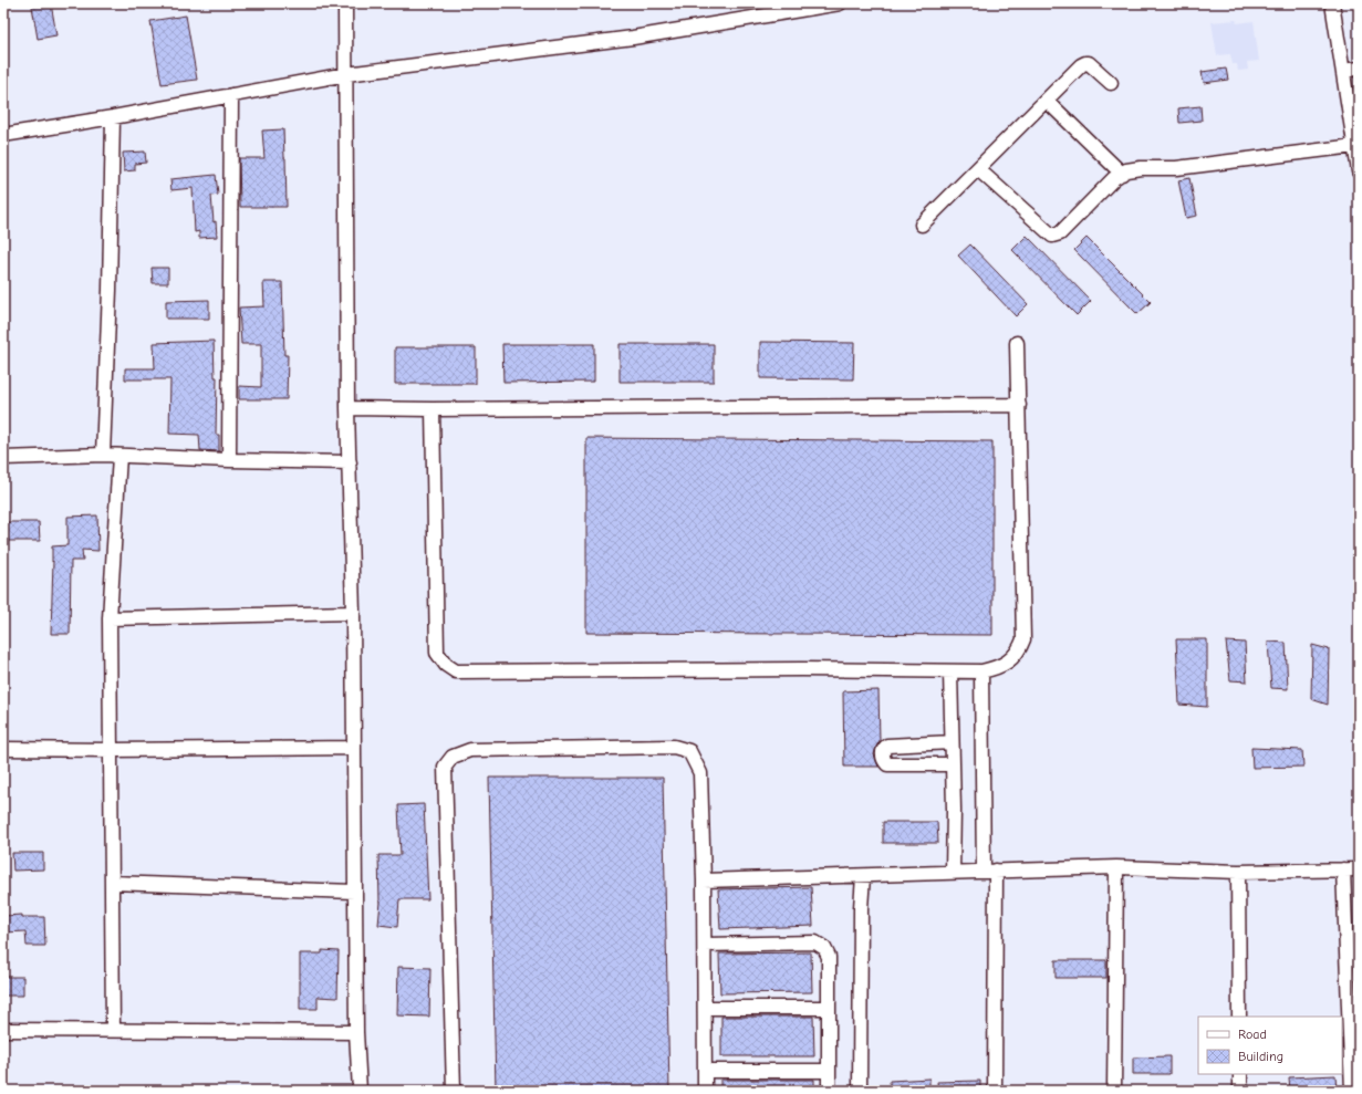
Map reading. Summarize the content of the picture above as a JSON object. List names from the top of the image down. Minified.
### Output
{"legend":["Road","Building"]}
